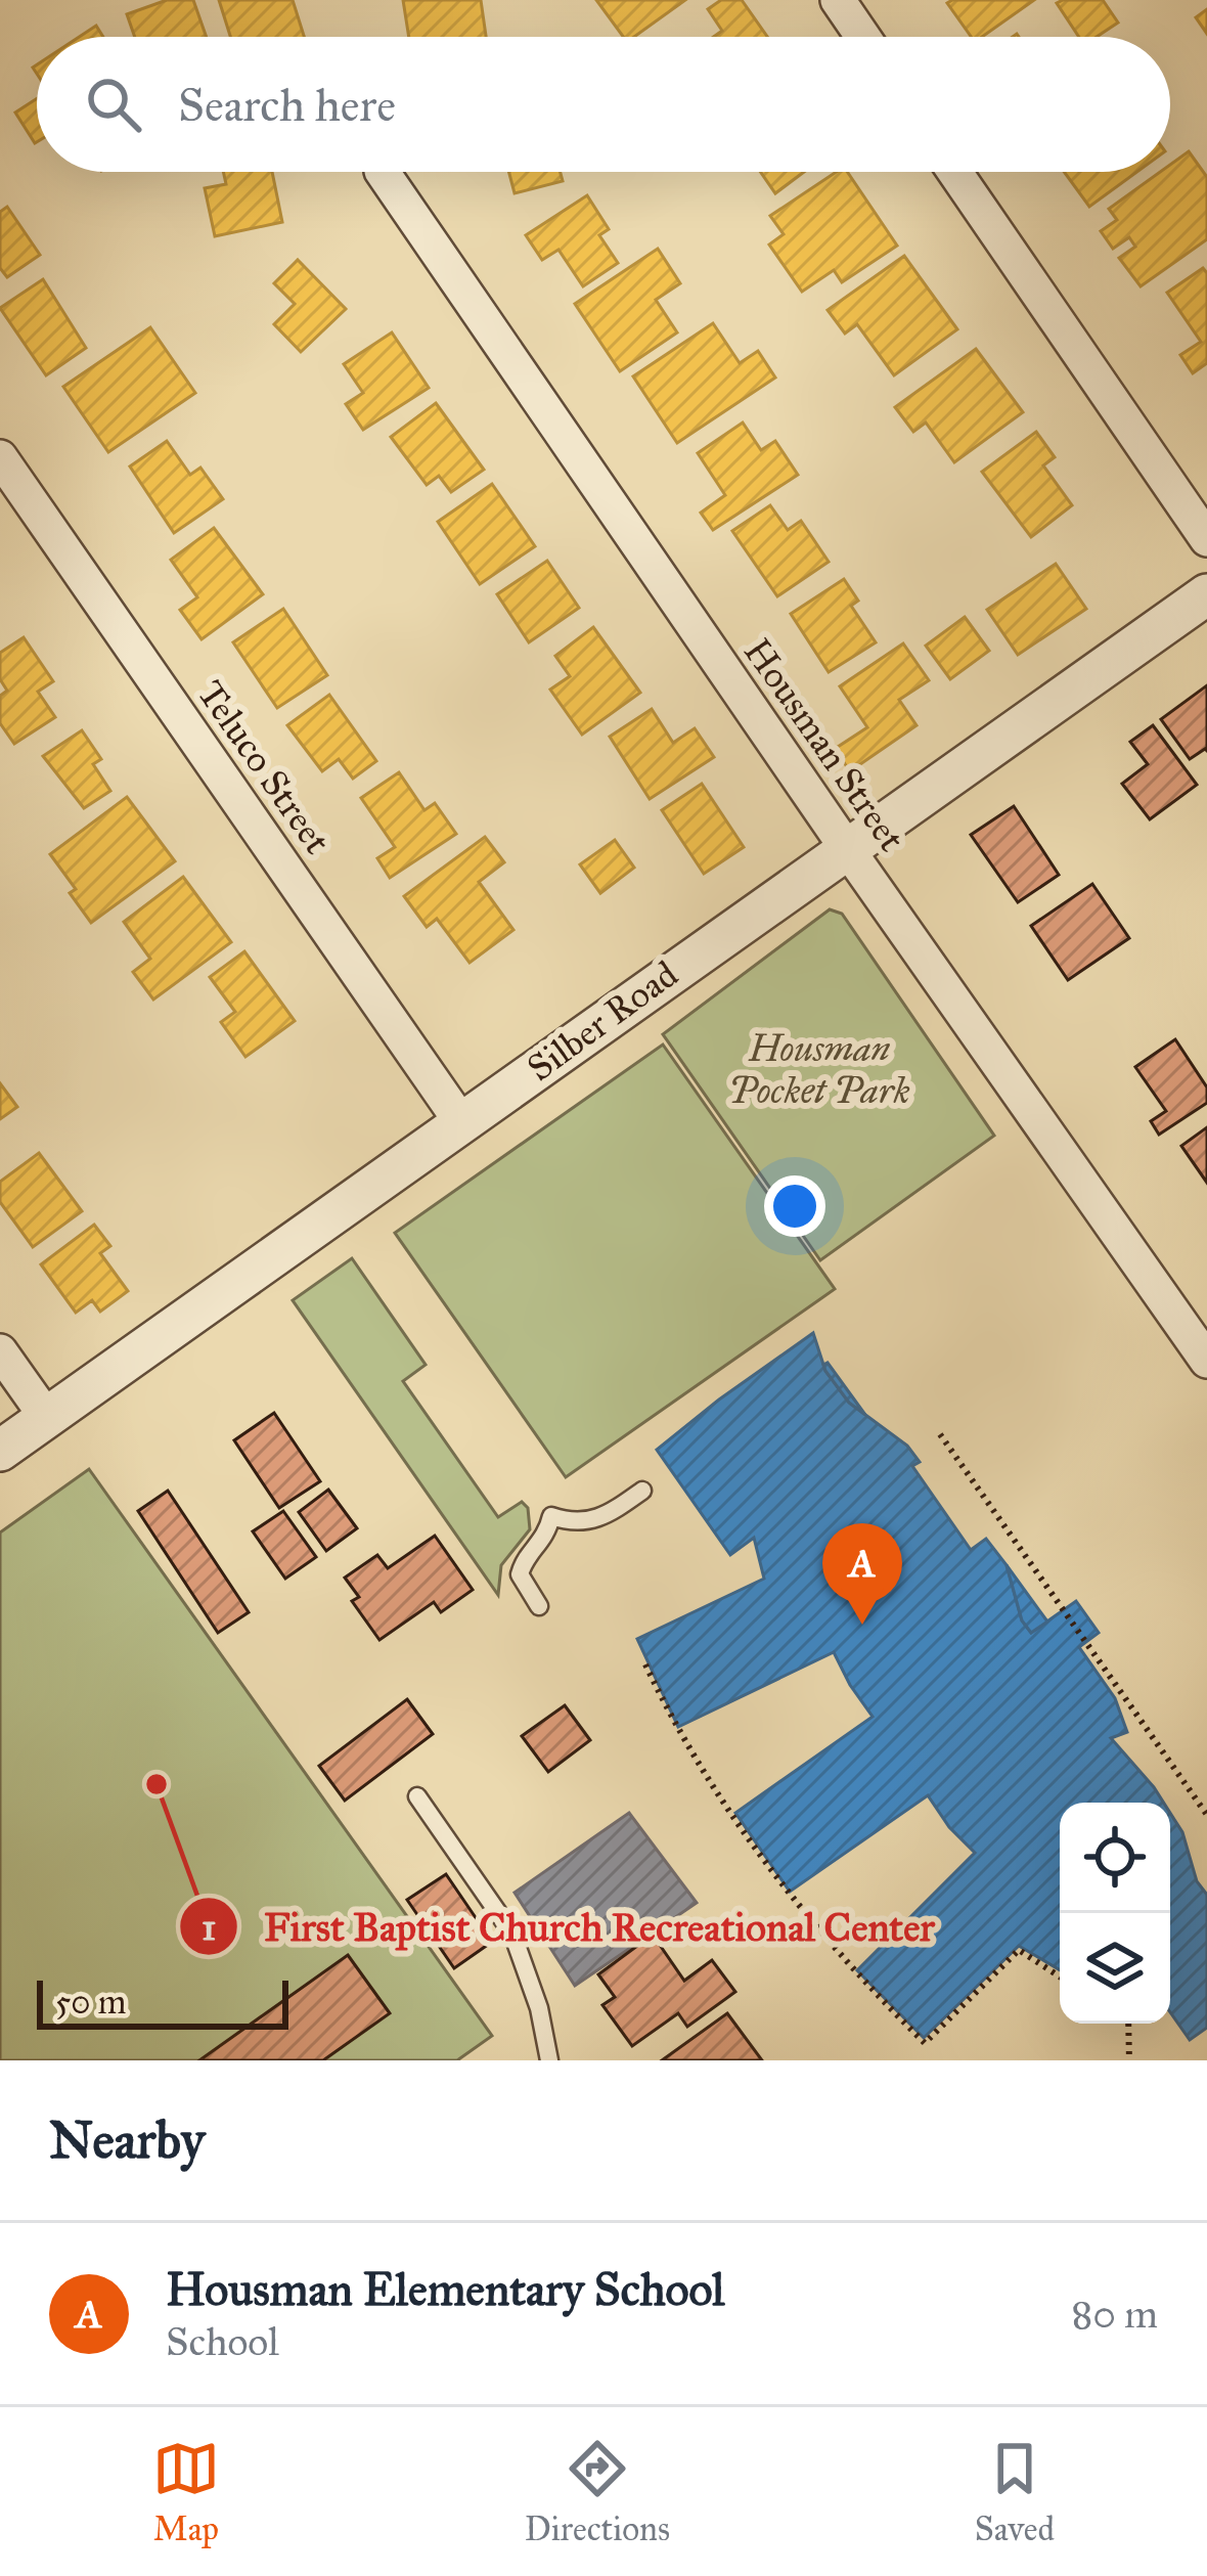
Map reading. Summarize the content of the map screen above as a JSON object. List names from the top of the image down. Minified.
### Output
{"streets":{"street":["Housman Street","Teluco Street","Silber Road"]},"crossings":[["Housman Street","Silber Road"],["Teluco Street","Silber Road"]],"parks":["Housman Pocket Park"],"places":["First Baptist Church Recreational Center"],"scale_bar":"50 m","page":{"search":"Search here","pins":"A","scale":"50 m","heading":"Nearby","list":[{"mark":"A","name":"Housman Elementary School","note":"School","value":"80 m"}],"nav":["Map","Directions","Saved"]}}
